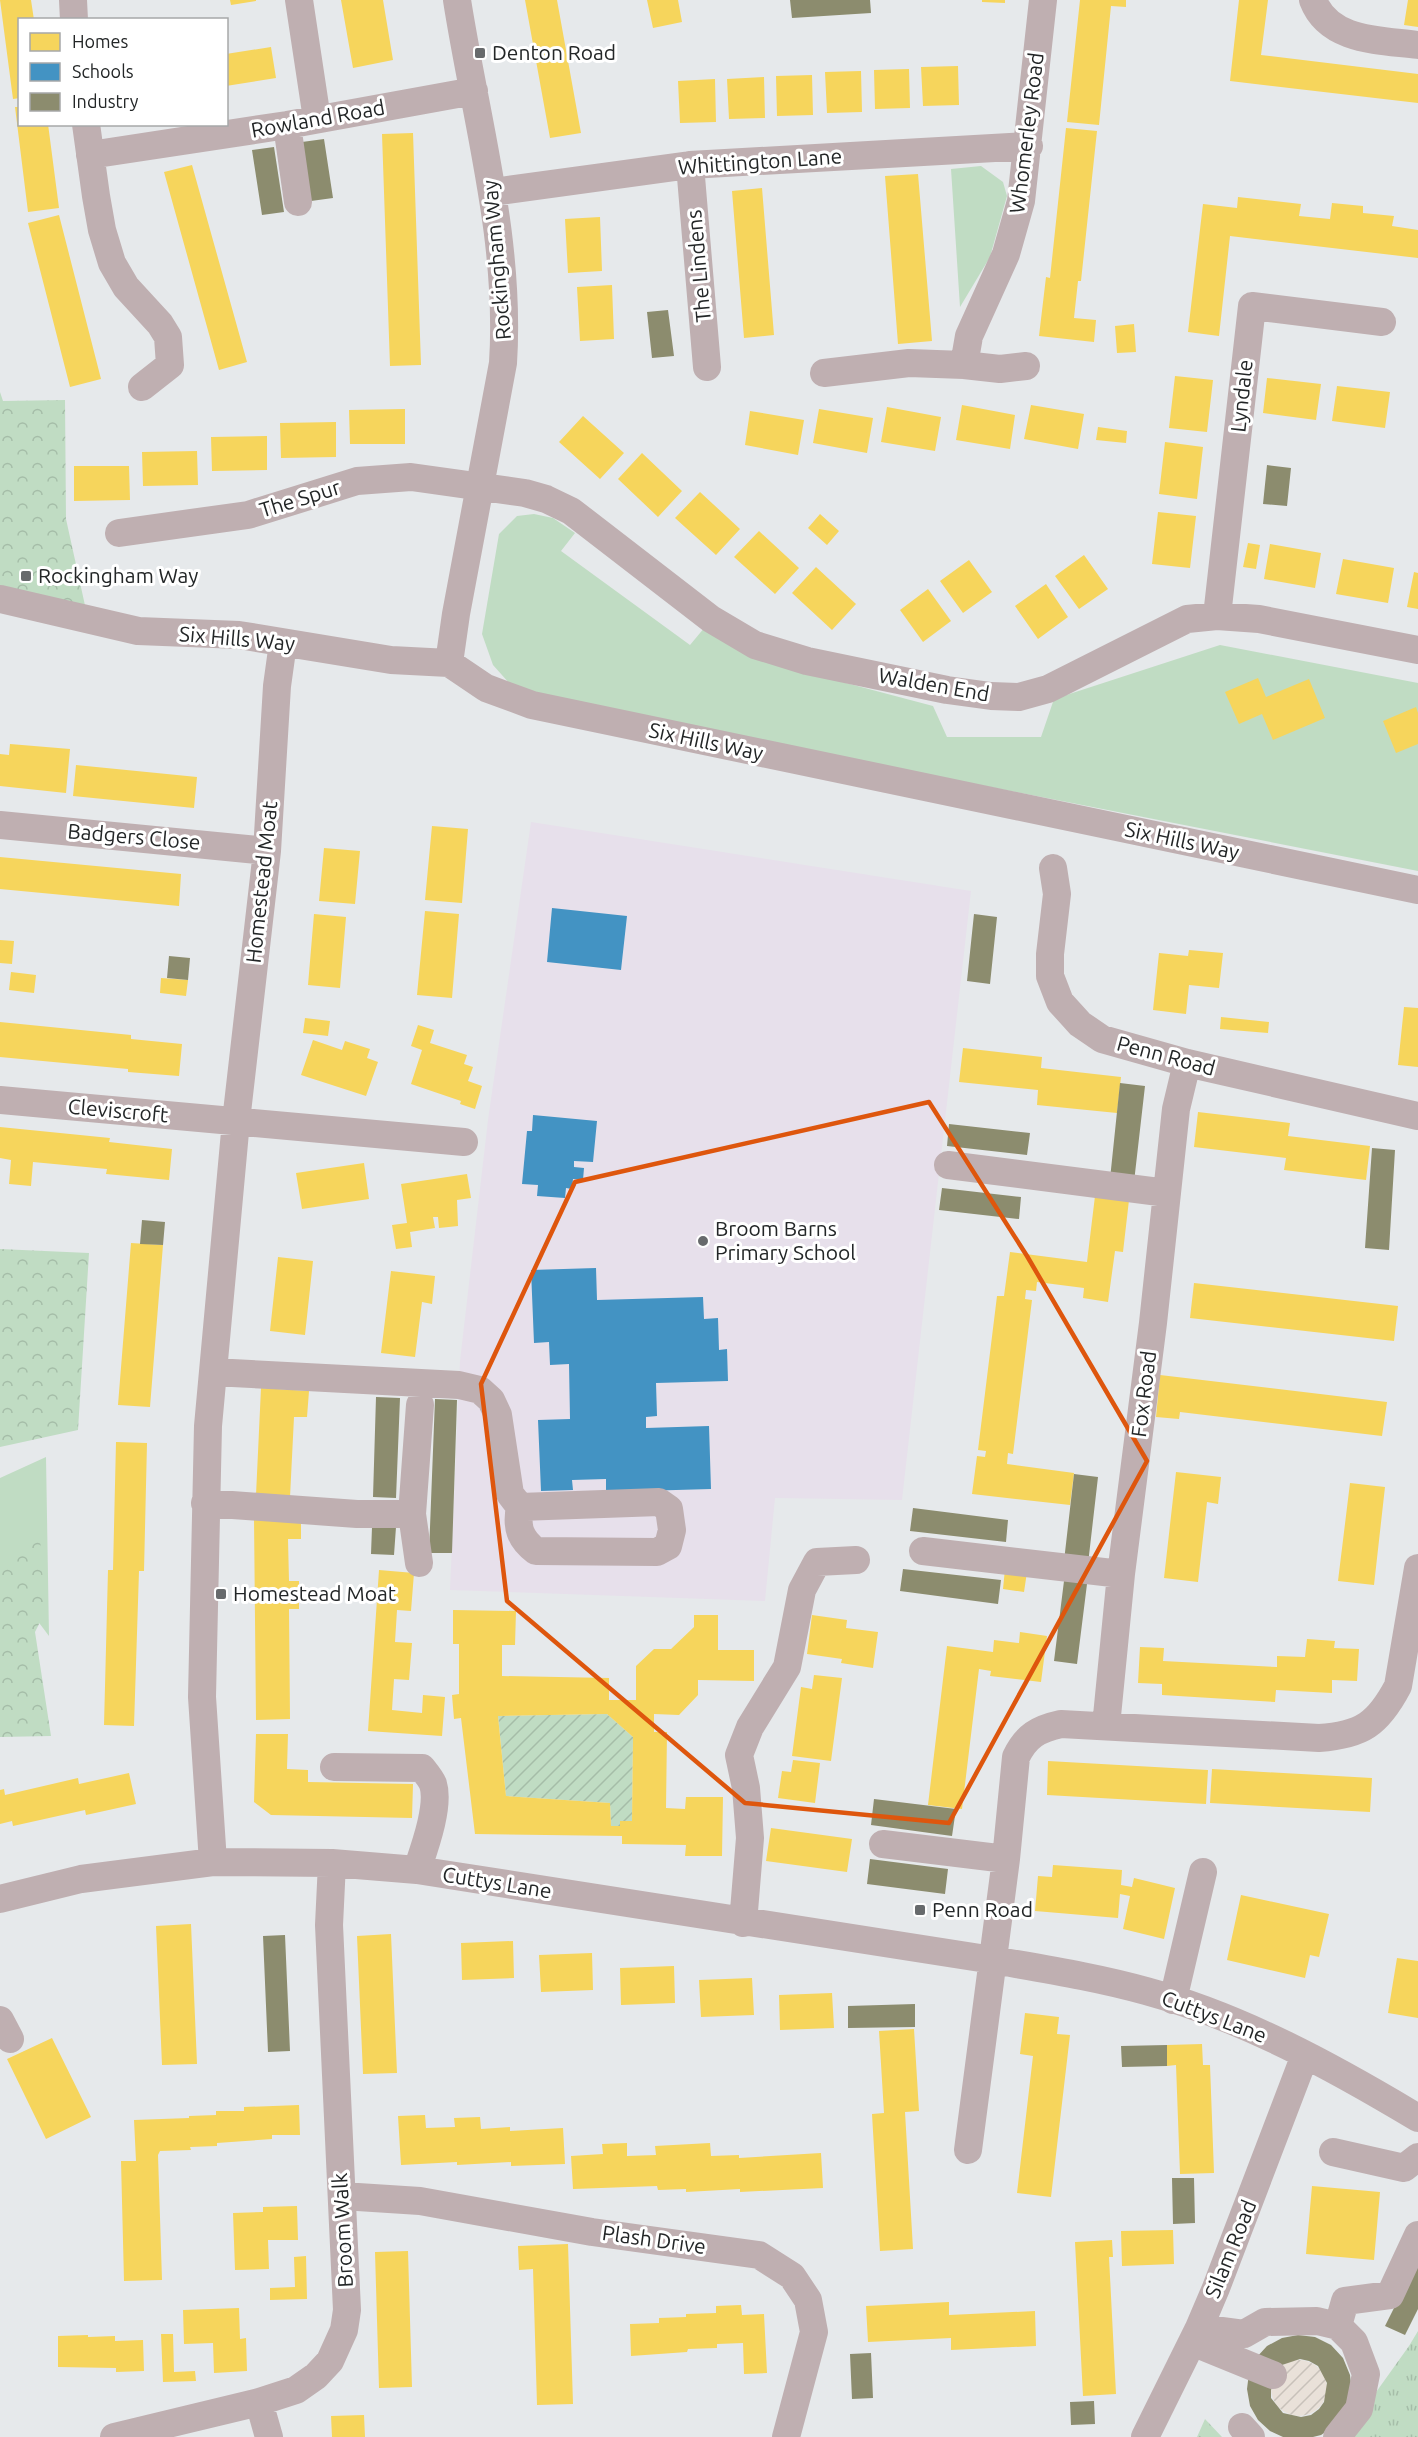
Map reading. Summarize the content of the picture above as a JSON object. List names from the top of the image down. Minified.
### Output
{"streets":{"street":["Rowland Road","Whomerley Road","Whittington Lane","Rockingham Way","The Lindens","Lyndale","The Spur","Six Hills Way","Walden End","Badgers Close","Homestead Moat","Penn Road","Cleviscroft","Fox Road","Cuttys Lane","Broom Walk","Plash Drive","Silam Road"]},"crossings":[["Rowland Road","Rockingham Way"],["Whomerley Road","Whittington Lane"],["Whittington Lane","Rockingham Way"],["Whittington Lane","The Lindens"],["Rockingham Way","The Spur"],["Rockingham Way","Six Hills Way"],["Rockingham Way","Walden End"],["Lyndale","Walden End"],["The Spur","Walden End"],["Six Hills Way","Homestead Moat"],["Badgers Close","Homestead Moat"],["Homestead Moat","Cleviscroft"],["Homestead Moat","Cuttys Lane"],["Penn Road","Fox Road"],["Cuttys Lane","Broom Walk"],["Cuttys Lane","Silam Road"],["Broom Walk","Plash Drive"]],"places":{"transit":["Denton Road","Rockingham Way","Homestead Moat","Penn Road"],"other":["Broom Barns Primary School"]},"legend":["Homes","Schools","Industry"]}
